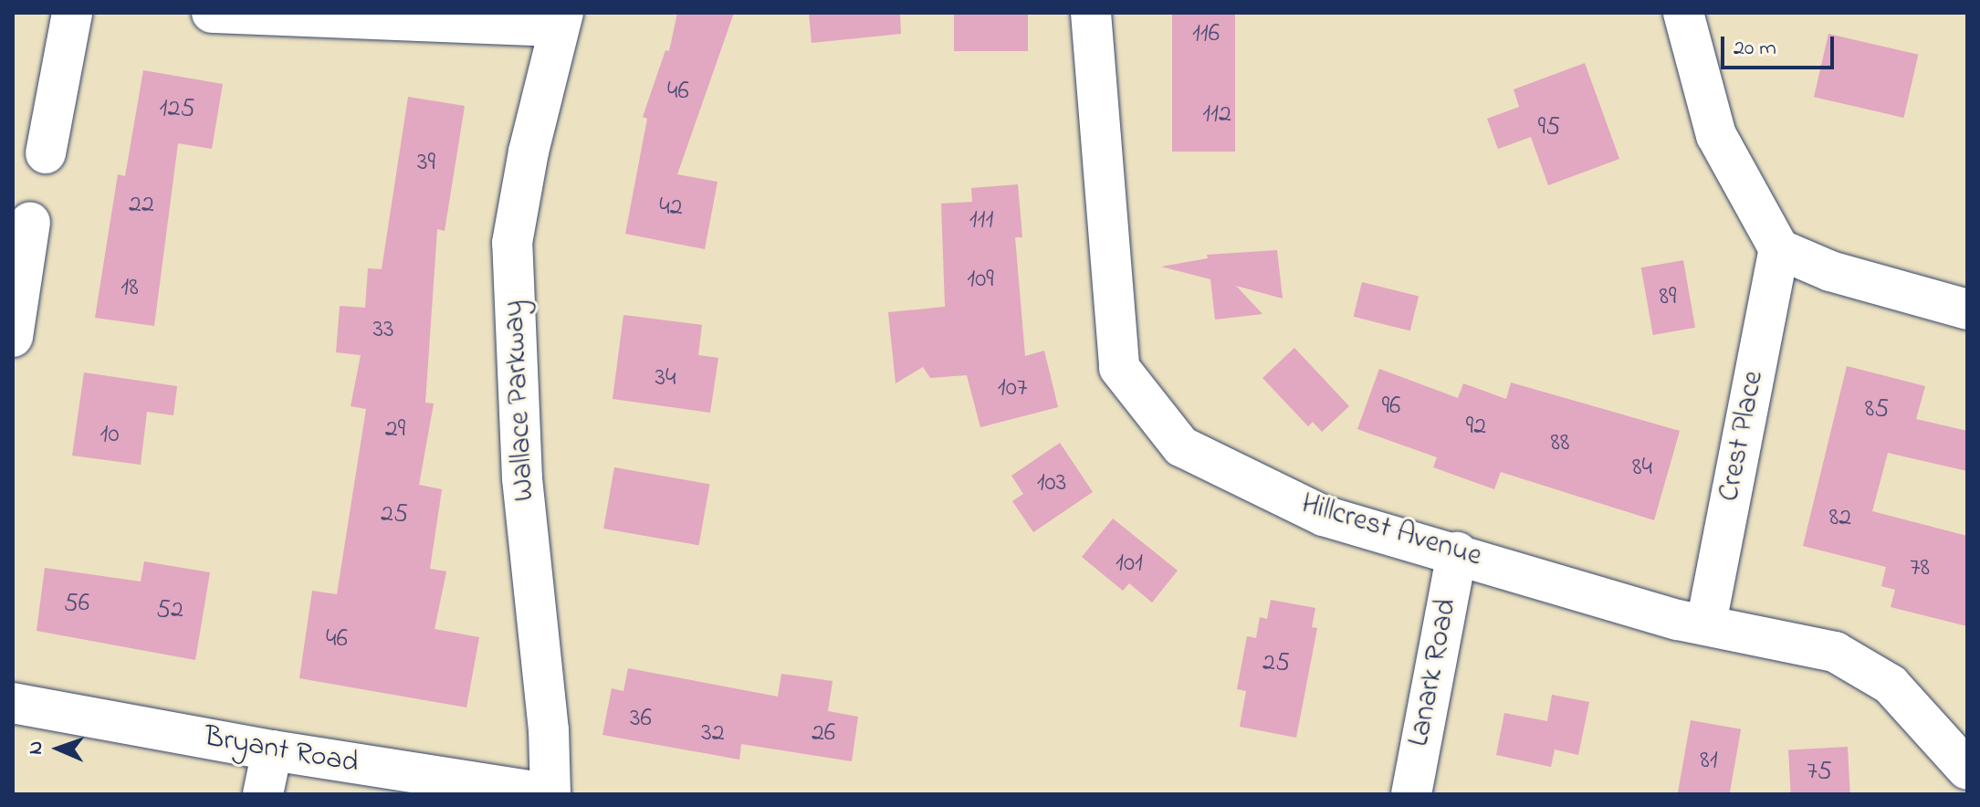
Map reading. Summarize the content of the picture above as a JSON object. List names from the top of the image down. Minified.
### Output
{"streets":{"street":["Wallace Parkway","Crest Place","Hillcrest Avenue","Lanark Road","Bryant Road"]},"crossings":[["Wallace Parkway","Bryant Road"],["Crest Place","Hillcrest Avenue"],["Hillcrest Avenue","Lanark Road"]],"house_numbers":["116","46","125","112","95","39","22","42","111","109","18","89","33","34","107","96","85","92","29","10","88","84","103","25","82","101","78","56","52","46","25","36","32","26","81","75"],"scale_bar":"20 m","north":"left"}
